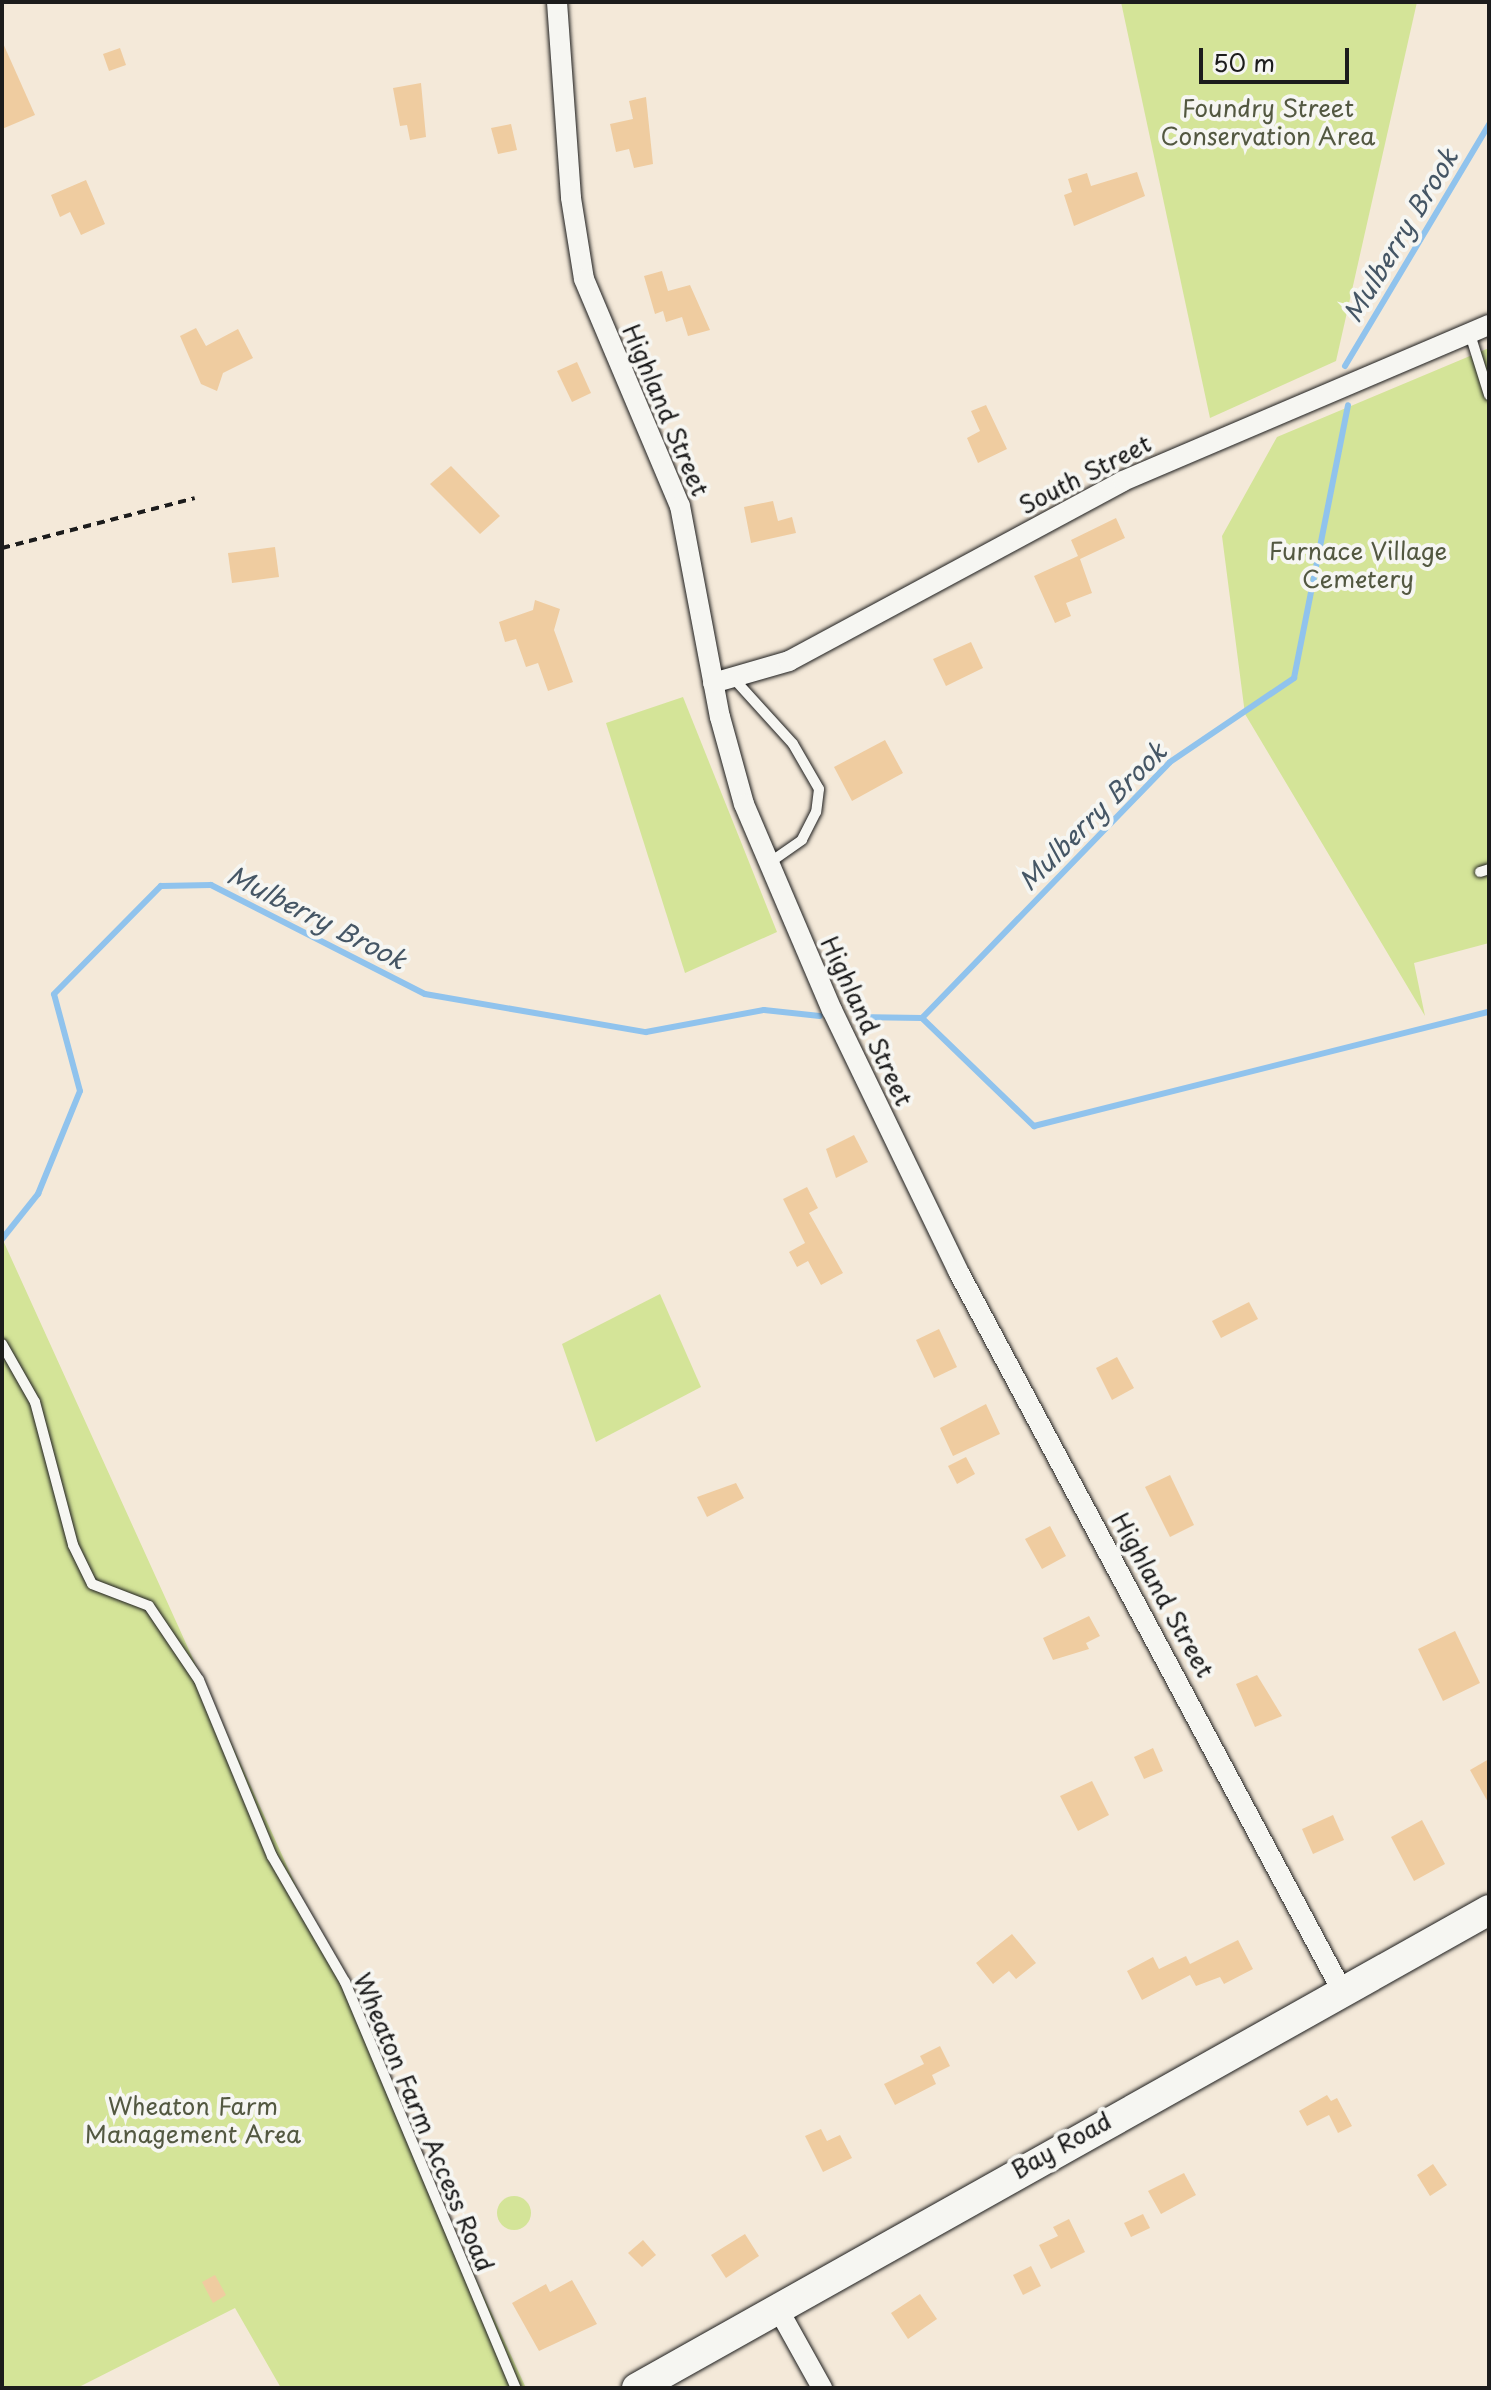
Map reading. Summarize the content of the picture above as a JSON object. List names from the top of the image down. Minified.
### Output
{"streets":{"main road":["Bay Road"],"street":["Highland Street","South Street"],"lane":["Wheaton Farm Access Road"]},"crossings":[["Highland Street","South Street"],["Highland Street","Bay Road"]],"water":["Mulberry Brook"],"parks":["Foundry Street Conservation Area","Furnace Village Cemetery","Wheaton Farm Management Area"],"scale_bar":"50 m"}
